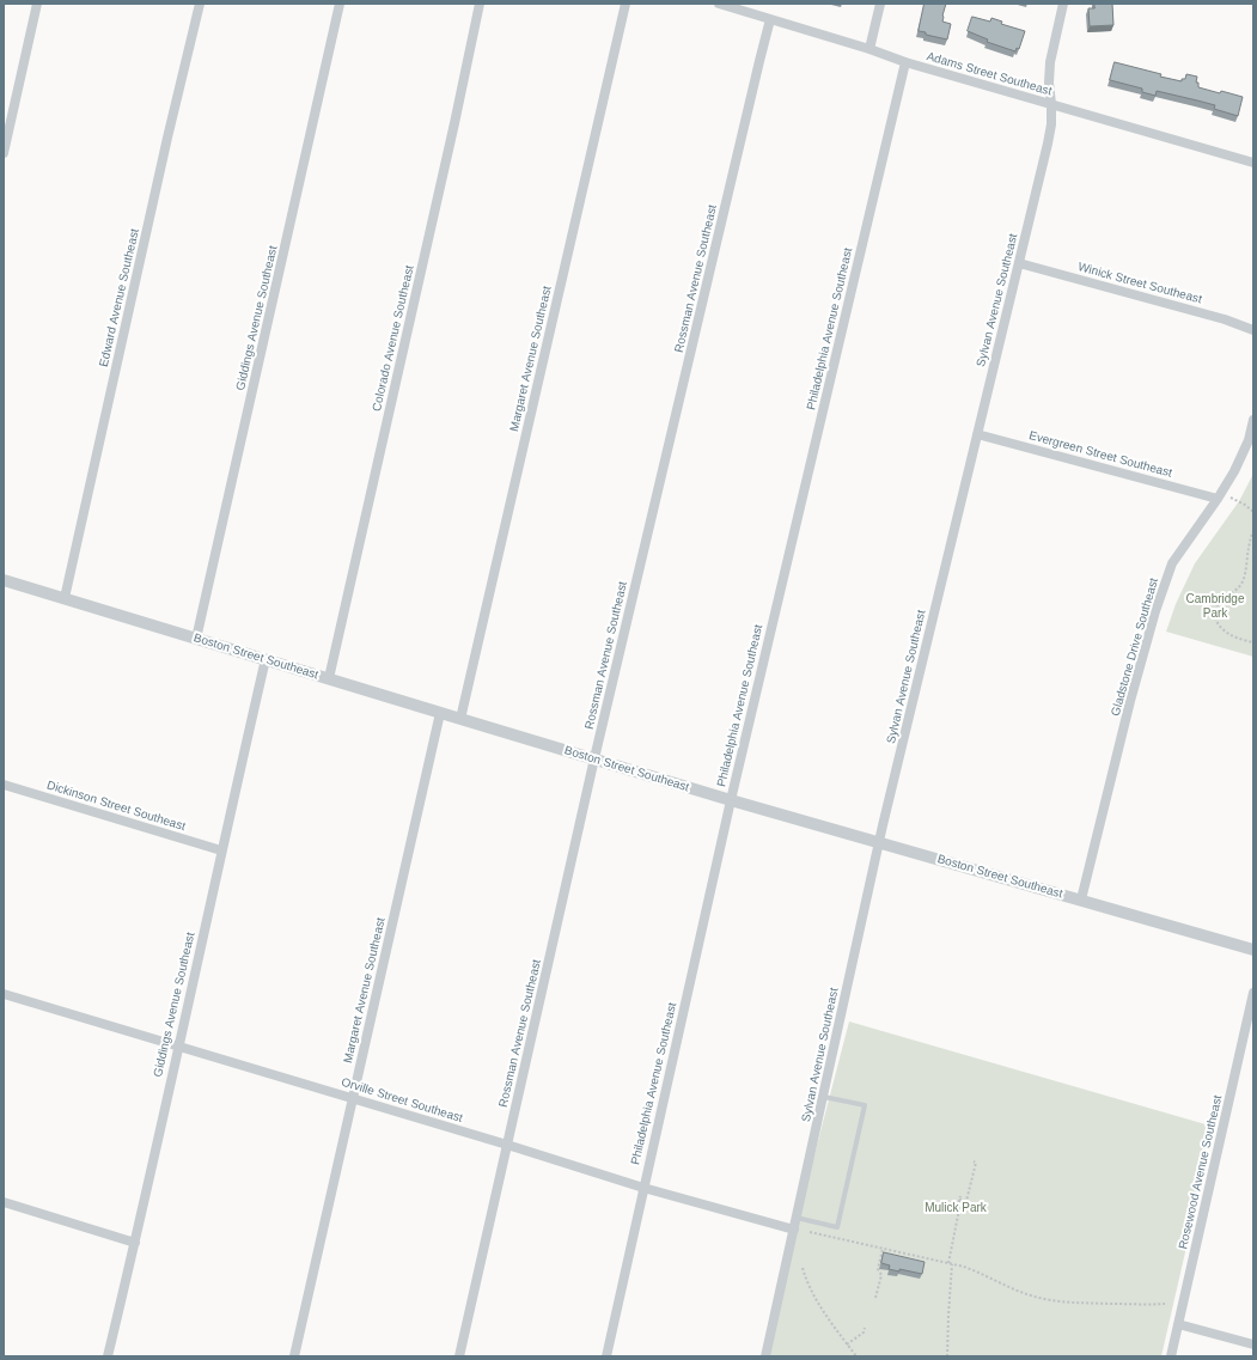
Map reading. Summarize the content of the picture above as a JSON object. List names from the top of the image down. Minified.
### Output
{"streets":{"street":["Adams Street Southeast","Rossman Avenue Southeast","Winick Street Southeast","Edward Avenue Southeast","Sylvan Avenue Southeast","Giddings Avenue Southeast","Philadelphia Avenue Southeast","Colorado Avenue Southeast","Margaret Avenue Southeast","Evergreen Street Southeast","Gladstone Drive Southeast","Boston Street Southeast","Dickinson Street Southeast","Orville Street Southeast","Rosewood Avenue Southeast"]},"crossings":[["Adams Street Southeast","Rossman Avenue Southeast"],["Adams Street Southeast","Sylvan Avenue Southeast"],["Adams Street Southeast","Philadelphia Avenue Southeast"],["Rossman Avenue Southeast","Boston Street Southeast"],["Rossman Avenue Southeast","Orville Street Southeast"],["Winick Street Southeast","Sylvan Avenue Southeast"],["Edward Avenue Southeast","Boston Street Southeast"],["Sylvan Avenue Southeast","Evergreen Street Southeast"],["Sylvan Avenue Southeast","Boston Street Southeast"],["Sylvan Avenue Southeast","Orville Street Southeast"],["Giddings Avenue Southeast","Boston Street Southeast"],["Giddings Avenue Southeast","Dickinson Street Southeast"],["Giddings Avenue Southeast","Orville Street Southeast"],["Philadelphia Avenue Southeast","Boston Street Southeast"],["Philadelphia Avenue Southeast","Orville Street Southeast"],["Colorado Avenue Southeast","Boston Street Southeast"],["Margaret Avenue Southeast","Boston Street Southeast"],["Margaret Avenue Southeast","Orville Street Southeast"],["Evergreen Street Southeast","Gladstone Drive Southeast"],["Gladstone Drive Southeast","Boston Street Southeast"]],"parks":["Cambridge Park","Mulick Park"]}
